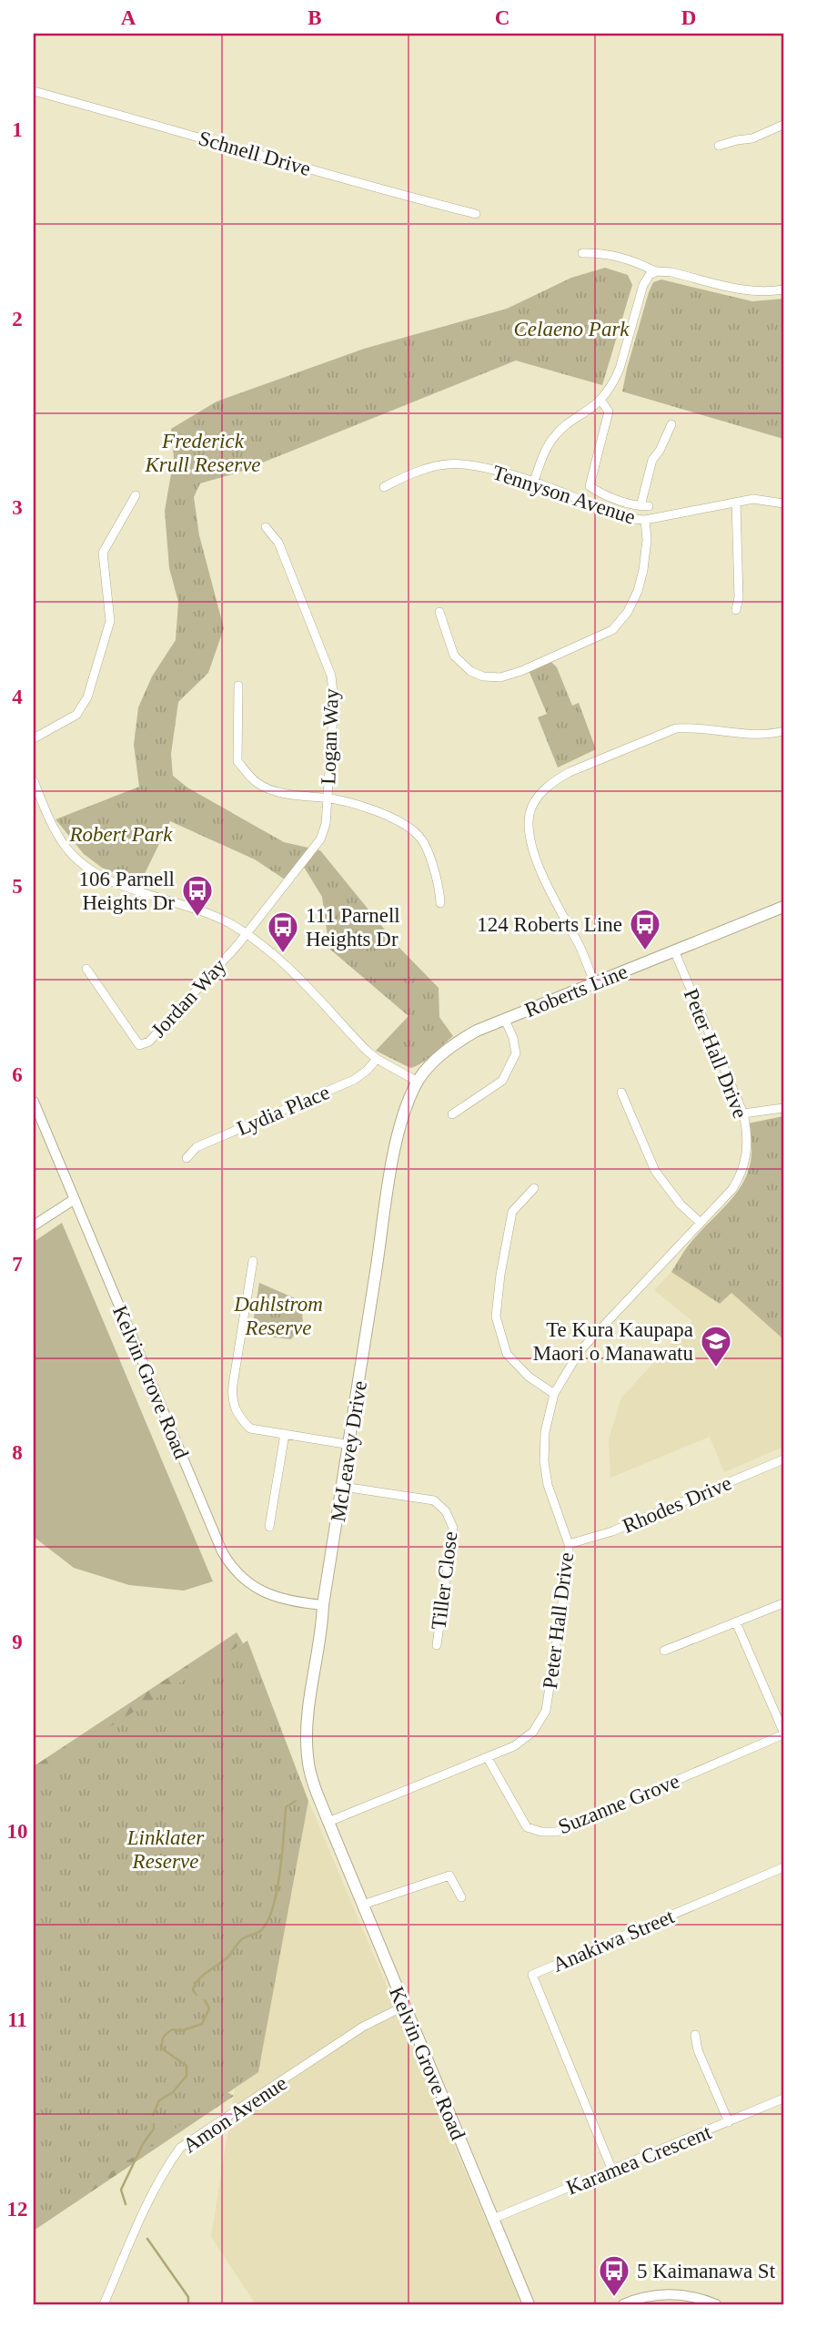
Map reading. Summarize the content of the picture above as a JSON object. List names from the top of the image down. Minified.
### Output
{"streets":{"main road":["Roberts Line","Kelvin Grove Road","McLeavey Drive"],"street":["Schnell Drive","Tennyson Avenue","Logan Way","Jordan Way","Peter Hall Drive","Lydia Place","Rhodes Drive","Tiller Close","Suzanne Grove","Anakiwa Street","Amon Avenue","Karamea Crescent"]},"crossings":[["Logan Way","Jordan Way"],["Roberts Line","Peter Hall Drive"],["Roberts Line","McLeavey Drive"],["Peter Hall Drive","Kelvin Grove Road"],["Peter Hall Drive","McLeavey Drive"],["Peter Hall Drive","Rhodes Drive"],["Peter Hall Drive","Suzanne Grove"],["Kelvin Grove Road","McLeavey Drive"],["Kelvin Grove Road","Amon Avenue"],["Kelvin Grove Road","Karamea Crescent"],["McLeavey Drive","Tiller Close"],["Anakiwa Street","Karamea Crescent"]],"parks":["Celaeno Park","Frederick Krull Reserve","Robert Park","Dahlstrom Reserve","Linklater Reserve"],"places":{"bus stop":["106 Parnell Heights Dr","124 Roberts Line","111 Parnell Heights Dr","5 Kaimanawa St"],"school or university":["Te Kura Kaupapa Maori o Manawatu"]},"grid":{"columns":["A","B","C","D"],"rows":["1","2","3","4","5","6","7","8","9","10","11","12"]}}
